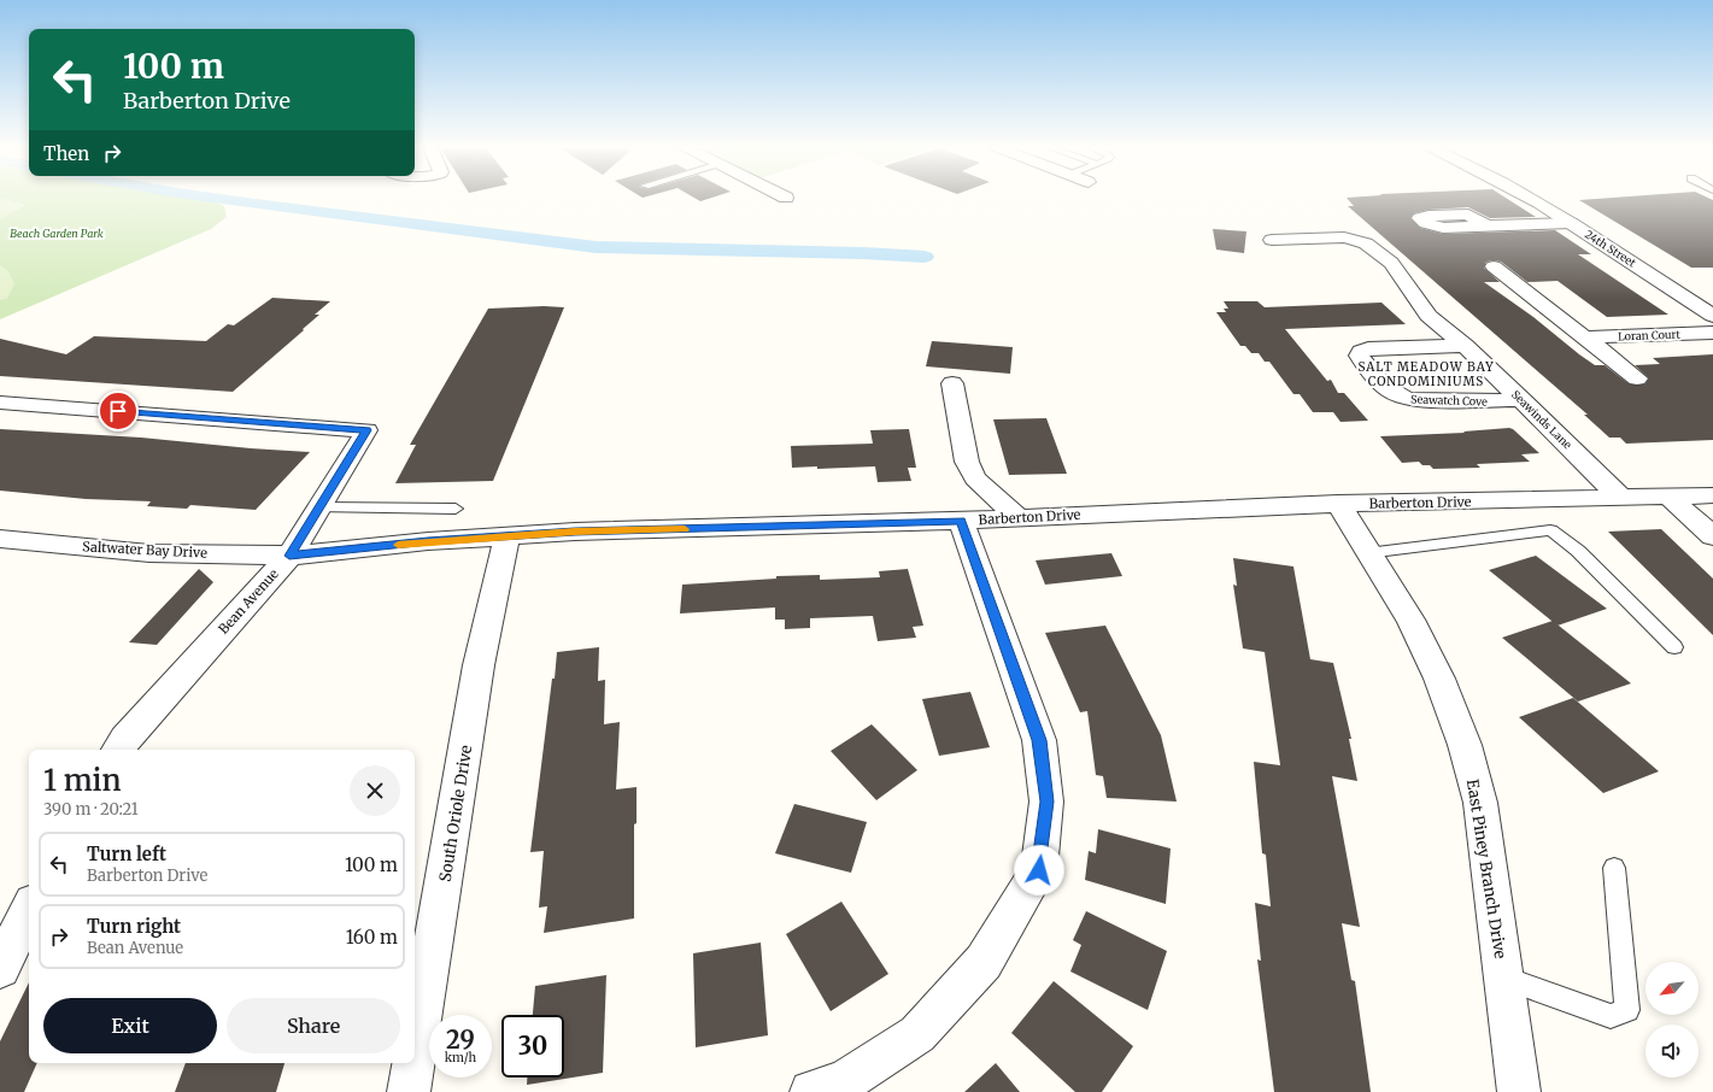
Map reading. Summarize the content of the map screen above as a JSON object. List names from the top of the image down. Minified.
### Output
{"streets":{"street":["24th Street","Loran Court","Seawatch Cove","Seawinds Lane","Barberton Drive","Saltwater Bay Drive","Bean Avenue","South Oriole Drive","East Piney Branch Drive"]},"crossings":[["Seawatch Cove","Seawinds Lane"],["Seawinds Lane","Barberton Drive"],["Barberton Drive","Saltwater Bay Drive"],["Barberton Drive","Bean Avenue"],["Barberton Drive","South Oriole Drive"],["Barberton Drive","East Piney Branch Drive"],["Saltwater Bay Drive","Bean Avenue"]],"districts":["SALT MEADOW BAY CONDOMINIUMS"],"parks":["Beach Garden Park"],"north":"bottom left","page":{"turn":["100 m","Barberton Drive"],"then":"Then","heading":["1 min","390 m · 20:21"],"list":[{"name":"Turn left","note":"Barberton Drive","value":"100 m"},{"name":"Turn right","note":"Bean Avenue","value":"160 m"}],"buttons":["Exit","Share"],"speed":"29 km/h","limit":"30"}}
